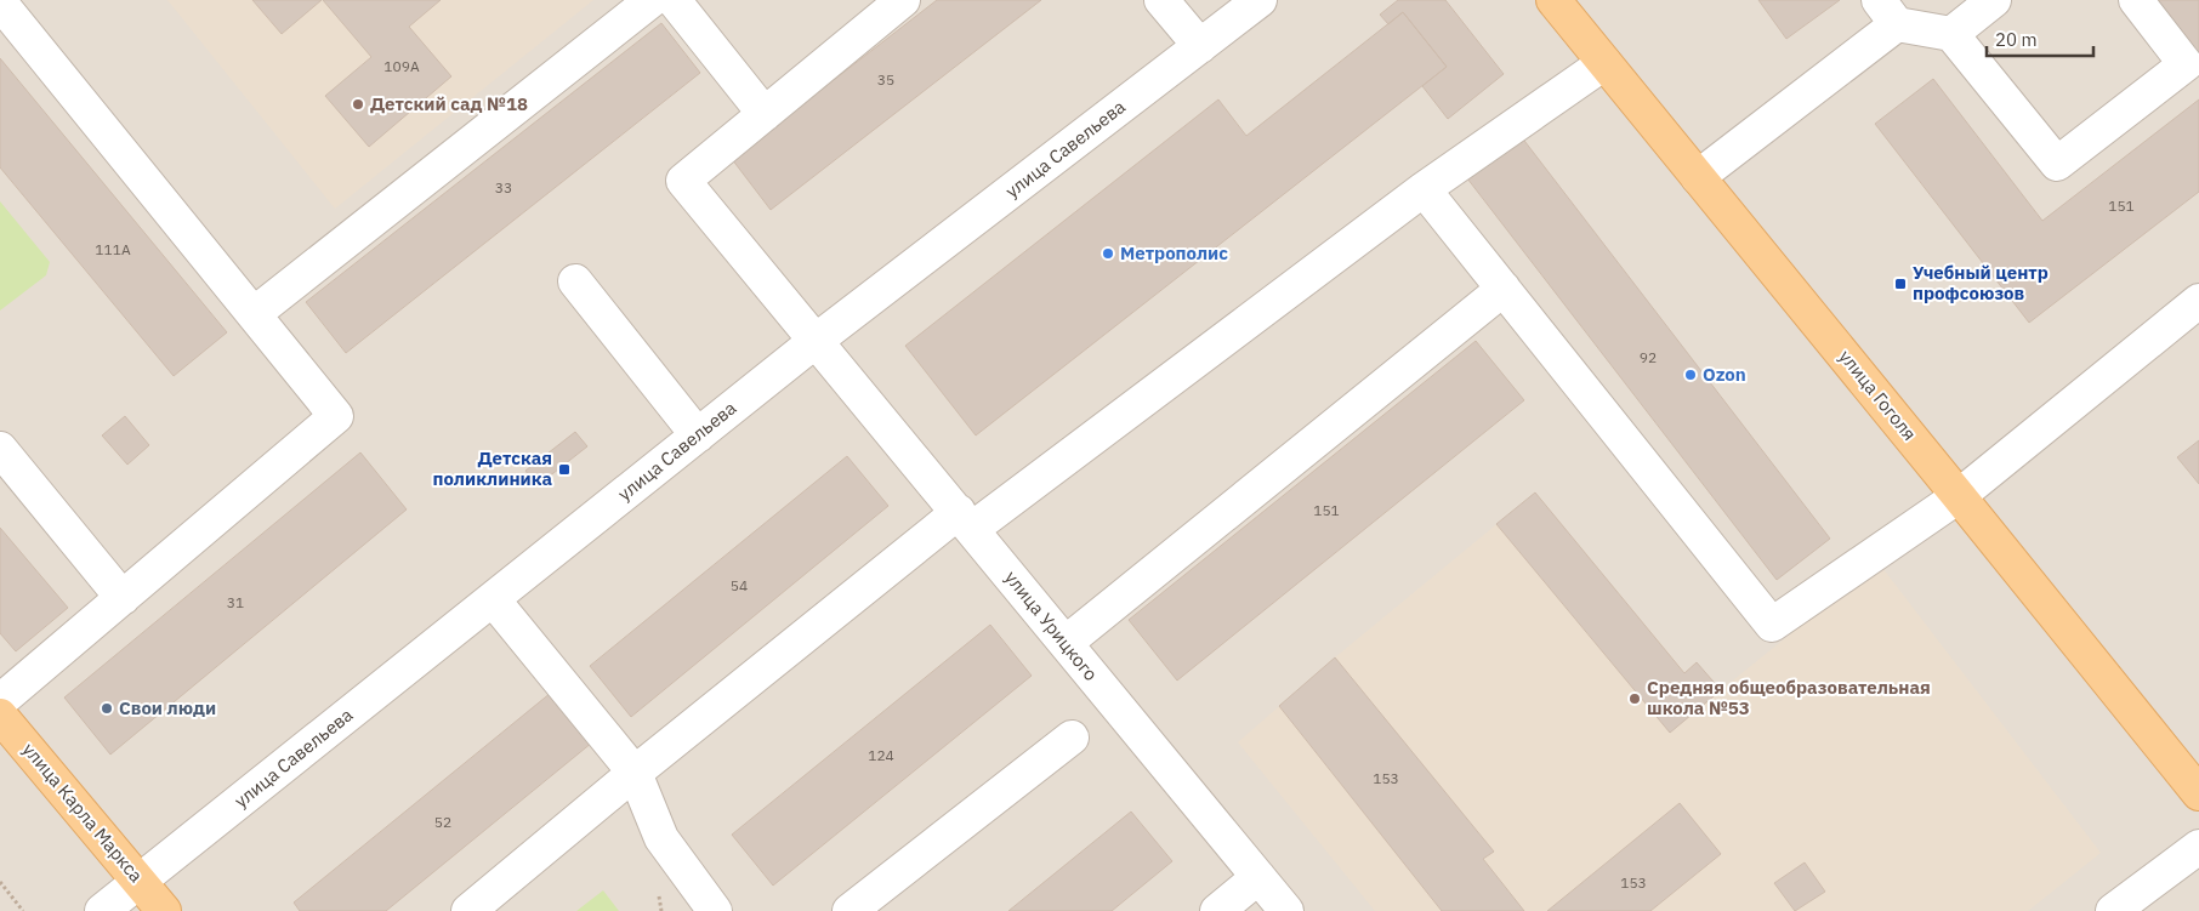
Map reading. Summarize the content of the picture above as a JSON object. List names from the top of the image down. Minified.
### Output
{"streets":{"main road":["улица Гоголя","улица Карла Маркса"],"street":["улица Савельева","улица Урицкого"]},"crossings":[["улица Савельева","улица Урицкого"],["улица Савельева","улица Карла Маркса"]],"places":{"other":["Детский сад №18","Метрополис","Ozon","Средняя общеобразовательная школа №53","Свои люди"],"transit":["Учебный центр профсоюзов","Детская поликлиника"]},"house_numbers":["109А","35","33","151","111А","92","151","54","31","124","153","52","153"],"scale_bar":"20 m"}
